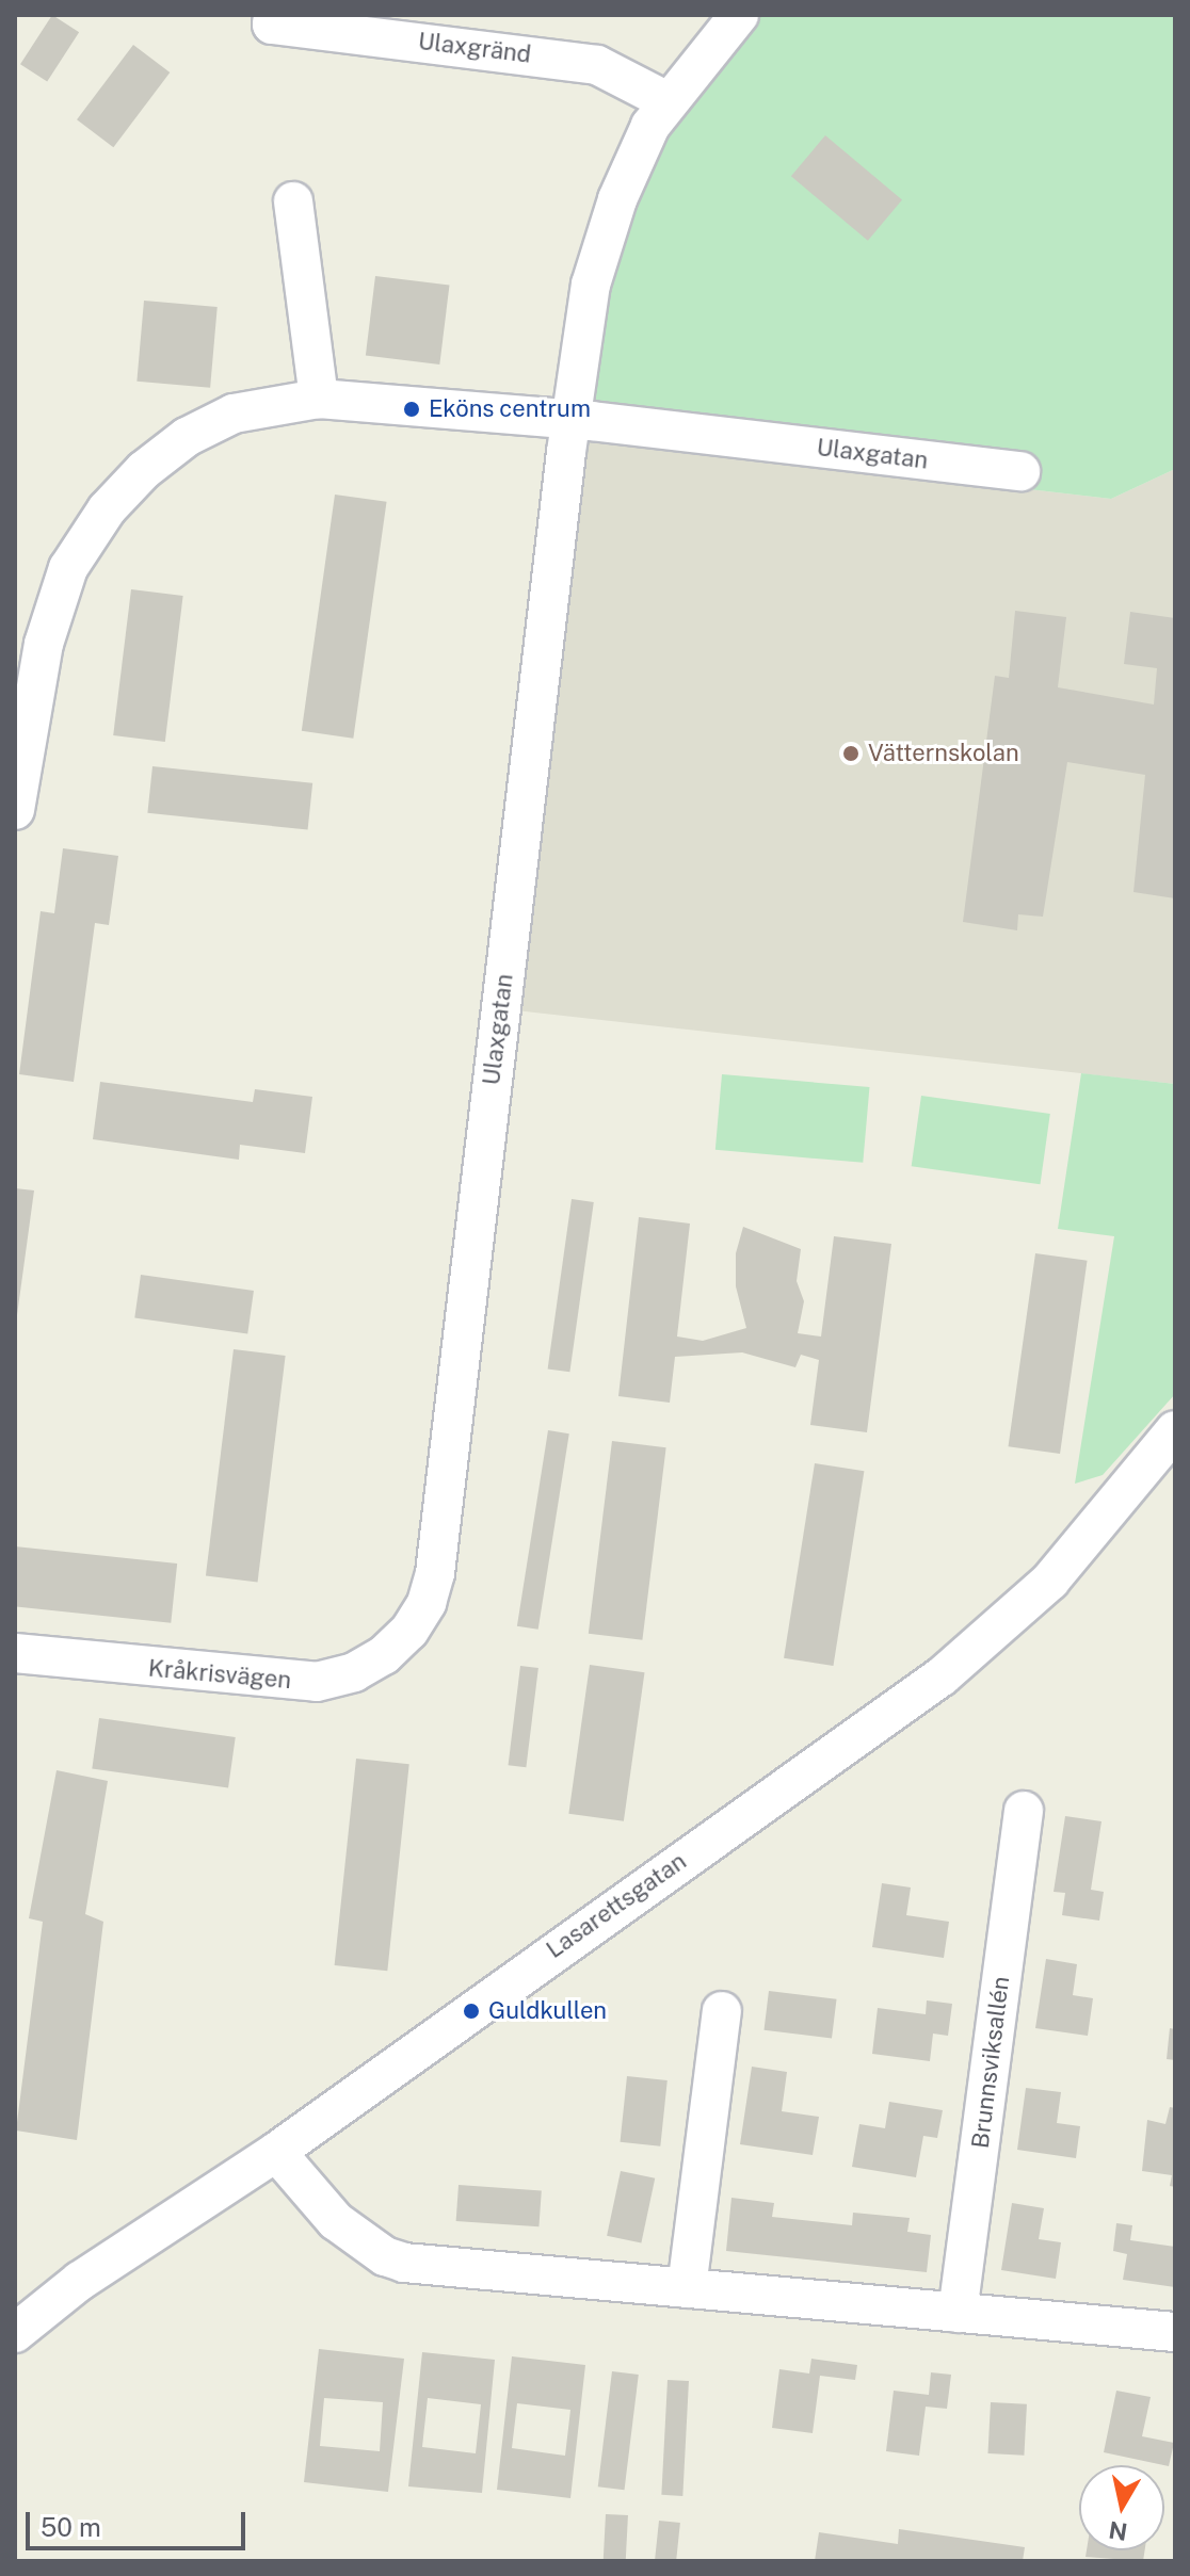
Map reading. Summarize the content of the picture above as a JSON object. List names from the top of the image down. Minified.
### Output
{"streets":{"street":["Ulaxgränd","Ulaxgatan","Kråkrisvägen","Lasarettsgatan","Brunnsviksallén"]},"crossings":[["Ulaxgränd","Ulaxgatan"],["Ulaxgatan","Kråkrisvägen"]],"places":["Eköns centrum","Vätternskolan","Guldkullen"],"scale_bar":"50 m","north":"bottom"}
